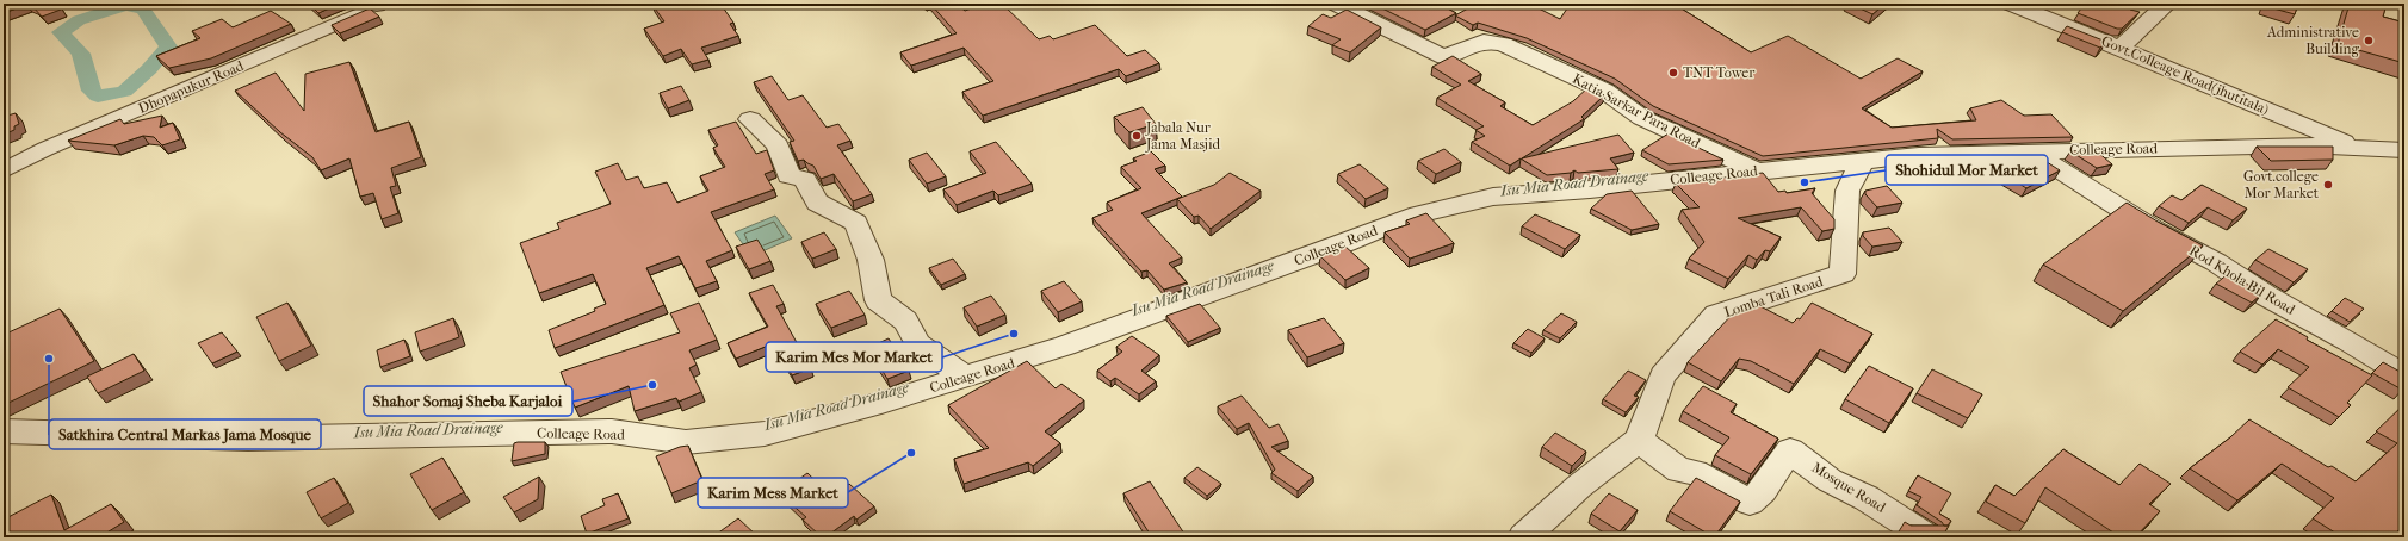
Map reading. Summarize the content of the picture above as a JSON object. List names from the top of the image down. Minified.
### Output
{"streets":{"street":["Govt.Colleage Road(jhutitala)","Dhopapukur Road","Katia Sarkar Para Road","Colleage Road","Rod Khola Bil Road","Lomba Tali Road","Mosque Road"]},"crossings":[["Govt.Colleage Road(jhutitala)","Colleage Road"],["Katia Sarkar Para Road","Colleage Road"],["Colleage Road","Rod Khola Bil Road"],["Colleage Road","Lomba Tali Road"],["Lomba Tali Road","Mosque Road"]],"water":["Isu Mia Road Drainage"],"places":["Administrative Building","TNT Tower","Jabala Nur Jama Masjid","Shohidul Mor Market","Govt.college Mor Market","Karim Mes Mor Market","Satkhira Central Markas Jama Mosque","Shahor Somaj Sheba Karjaloi","Karim Mess Market"]}
